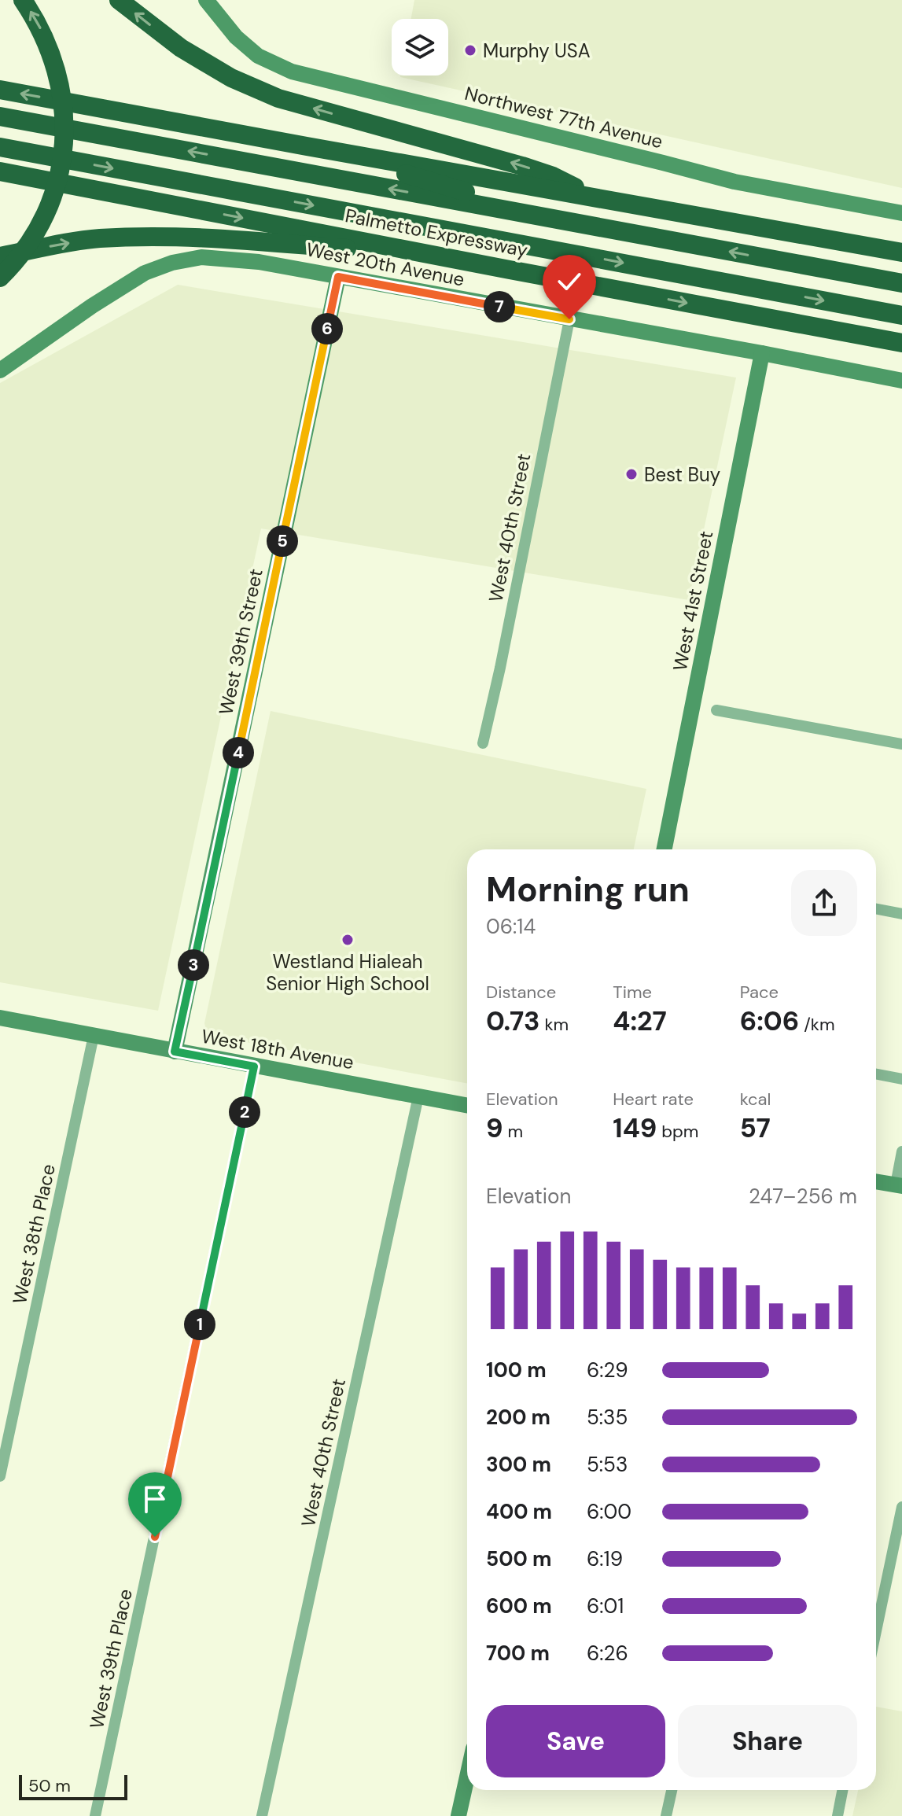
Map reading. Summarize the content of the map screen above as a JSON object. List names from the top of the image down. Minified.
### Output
{"streets":{"highway":["Palmetto Expressway"],"street":["Northwest 77th Avenue","West 20th Avenue","West 40th Street","West 41st Street","West 39th Street","West 18th Avenue","West 38th Place","West 39th Place"]},"crossings":[["West 20th Avenue","West 40th Street"],["West 20th Avenue","West 41st Street"],["West 20th Avenue","West 39th Street"],["West 40th Street","West 18th Avenue"],["West 39th Street","West 18th Avenue"],["West 18th Avenue","West 38th Place"],["West 18th Avenue","West 39th Place"]],"places":["Murphy USA","Best Buy","Westland Hialeah Senior High School"],"scale_bar":"50 m","page":{"pins":["7","6","5","4","3","2","1"],"heading":["Morning run","06:14"],"stats":[["Distance","0.73 km"],["Time","4:27"],["Pace","6:06 /km"],["Elevation","9 m"],["Heart rate","149 bpm"],["kcal","57"]],"chart":["Elevation","247–256 m"],"list":[{"name":"100 m","note":"6:29"},{"name":"200 m","note":"5:35"},{"name":"300 m","note":"5:53"},{"name":"400 m","note":"6:00"},{"name":"500 m","note":"6:19"},{"name":"600 m","note":"6:01"},{"name":"700 m","note":"6:26"}],"buttons":["Save","Share"],"scale":"50 m"}}
